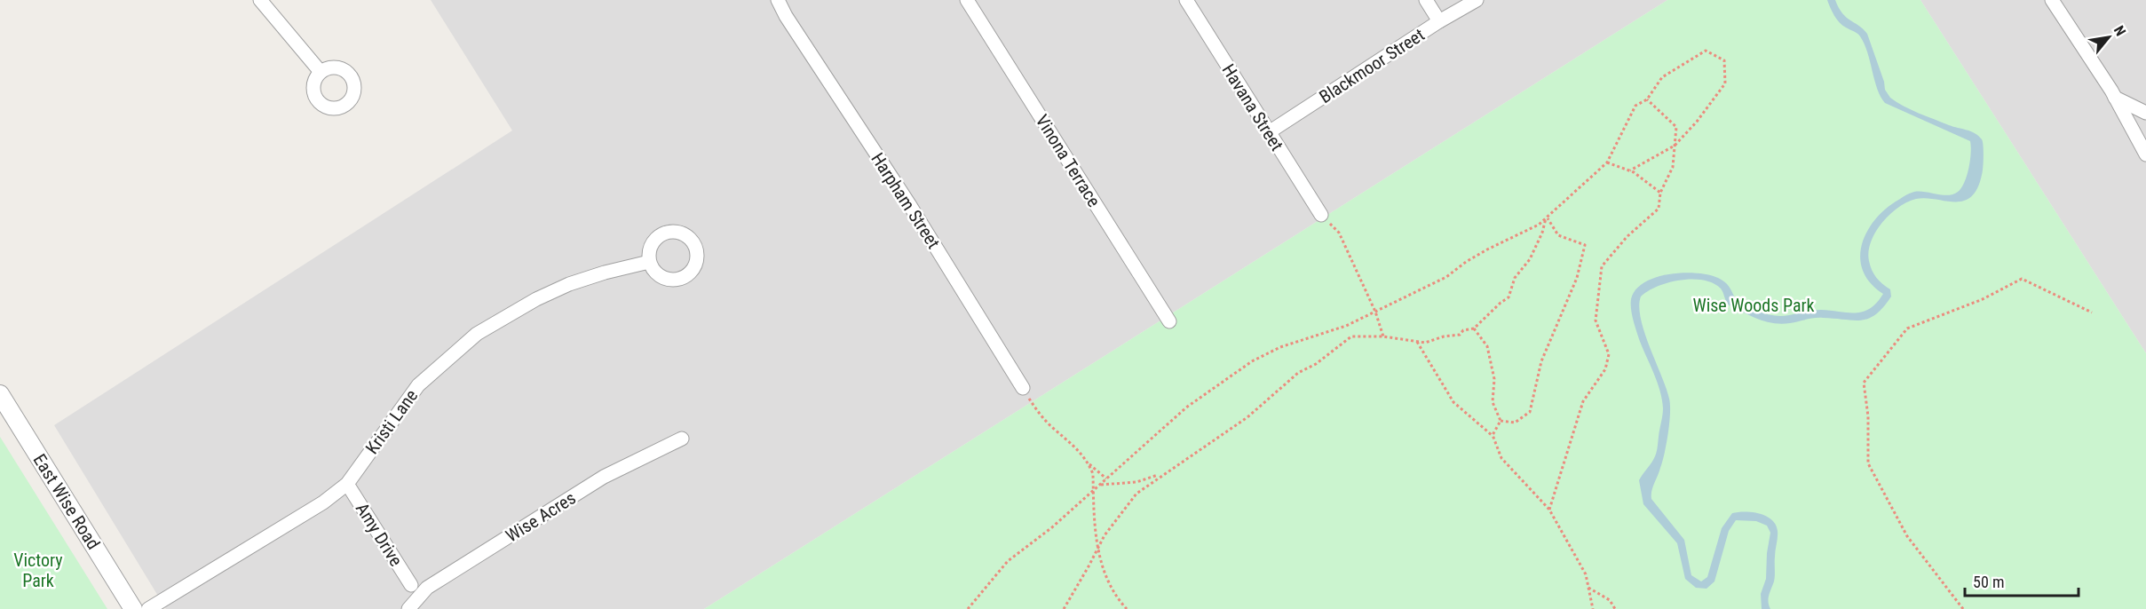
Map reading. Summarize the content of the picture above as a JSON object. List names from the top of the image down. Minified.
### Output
{"streets":{"street":["Blackmoor Street","Havana Street","Vinona Terrace","Harpham Street","Kristi Lane","East Wise Road","Wise Acres","Amy Drive"]},"crossings":[["Blackmoor Street","Havana Street"],["Kristi Lane","Amy Drive"]],"parks":["Wise Woods Park","Victory Park"],"scale_bar":"50 m","north":"top right"}
